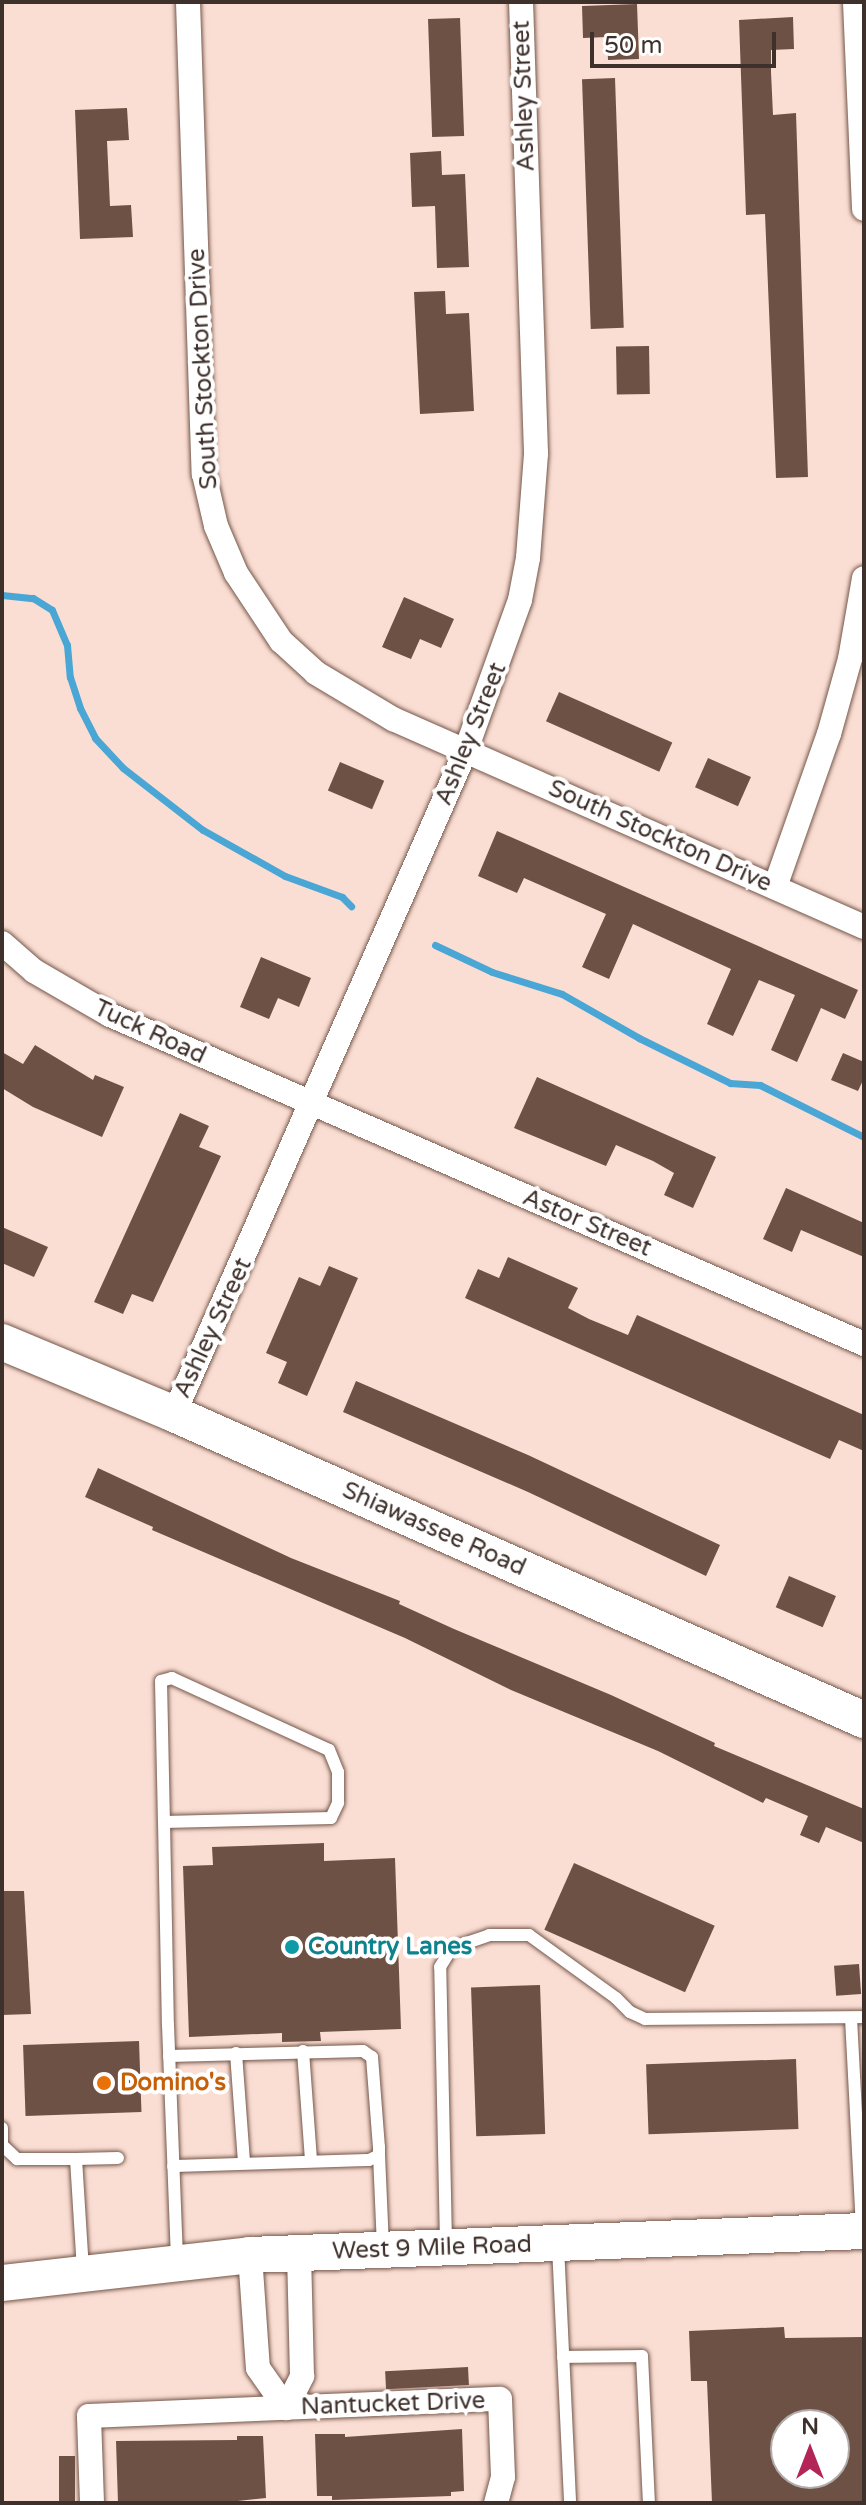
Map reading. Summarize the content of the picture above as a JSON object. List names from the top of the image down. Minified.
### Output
{"streets":{"street":["Ashley Street","South Stockton Drive","Tuck Road","Astor Street","Shiawassee Road","West 9 Mile Road","Nantucket Drive"]},"crossings":[["Ashley Street","South Stockton Drive"],["Ashley Street","Tuck Road"],["Ashley Street","Astor Street"],["Ashley Street","Shiawassee Road"],["Tuck Road","Astor Street"],["West 9 Mile Road","Nantucket Drive"]],"places":["Country Lanes","Domino's"],"scale_bar":"50 m","north":"top"}
